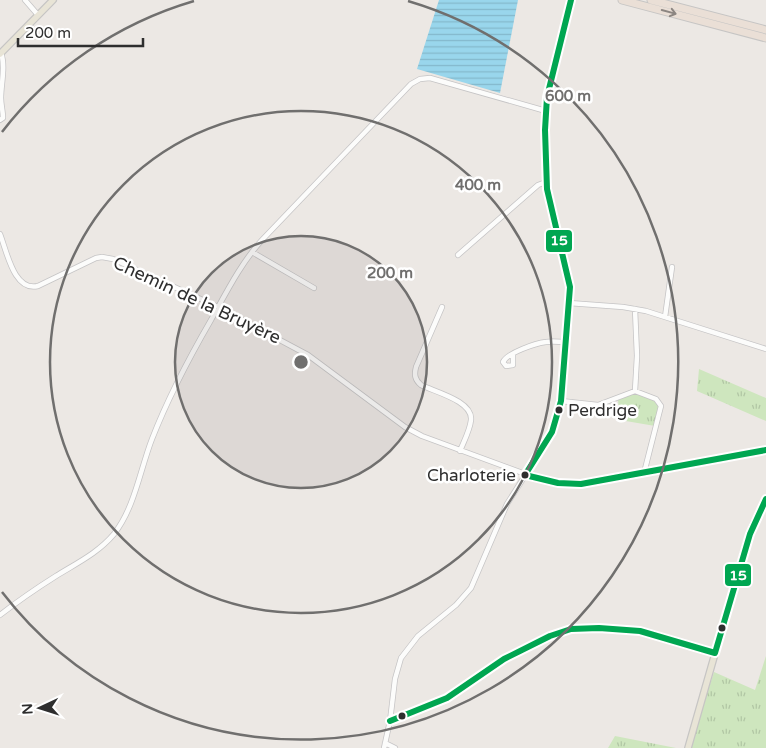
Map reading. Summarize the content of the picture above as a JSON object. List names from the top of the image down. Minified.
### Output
{"streets":{"street":["Chemin de la Bruyère"]},"places":["Perdrige","Charloterie"],"lines":["transit line 15"],"scale_bar":"200 m","north":"left","rings":["600 m","400 m","200 m"]}
